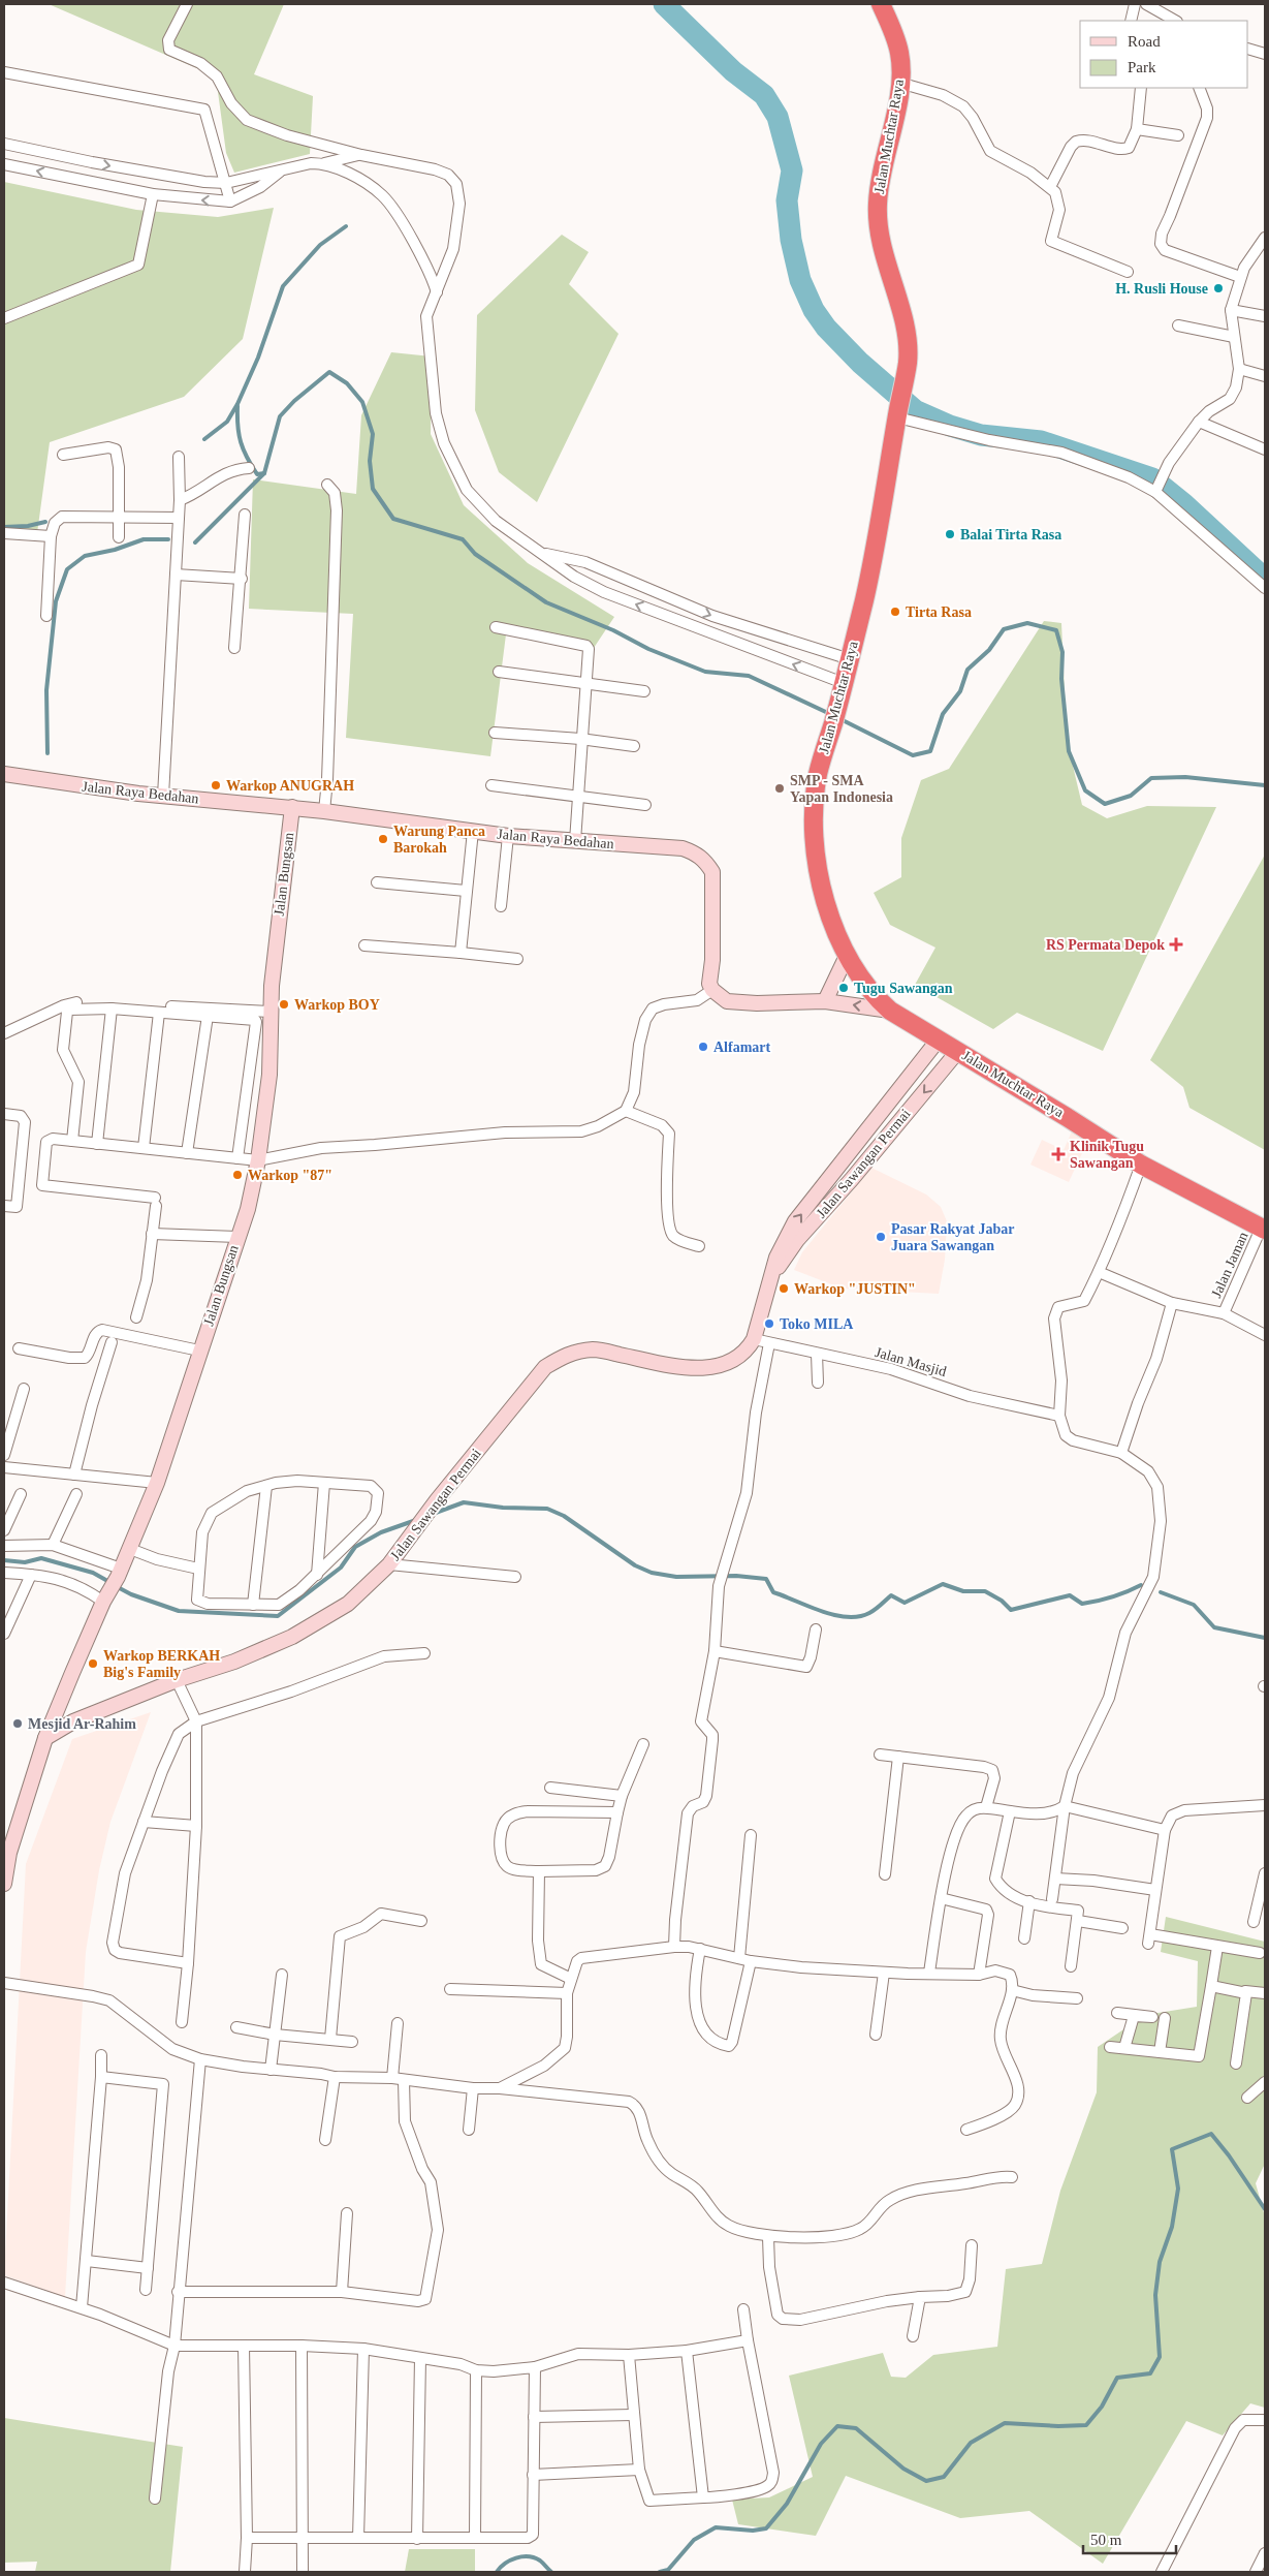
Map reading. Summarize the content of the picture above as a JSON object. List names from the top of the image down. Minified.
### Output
{"streets":{"highway":["Jalan Muchtar Raya"],"street":["Jalan Raya Bedahan","Jalan Bungsan","Jalan Sawangan Permai","Jalan Jaman","Jalan Masjid"]},"crossings":[["Jalan Muchtar Raya","Jalan Sawangan Permai"],["Jalan Muchtar Raya","Jalan Jaman"],["Jalan Raya Bedahan","Jalan Bungsan"],["Jalan Bungsan","Jalan Sawangan Permai"],["Jalan Sawangan Permai","Jalan Masjid"]],"places":{"other":["H. Rusli House","Balai Tirta Rasa","Tirta Rasa","Warkop ANUGRAH","SMP - SMA Yapan Indonesia","Warung Panca Barokah","Tugu Sawangan","Warkop BOY","Alfamart","Warkop \"87\"","Pasar Rakyat Jabar Juara Sawangan","Warkop \"JUSTIN\"","Toko MILA","Warkop BERKAH Big's Family","Mesjid Ar-Rahim"],"health":["RS Permata Depok","Klinik Tugu Sawangan"]},"legend":["Road","Park"],"scale_bar":"50 m"}
